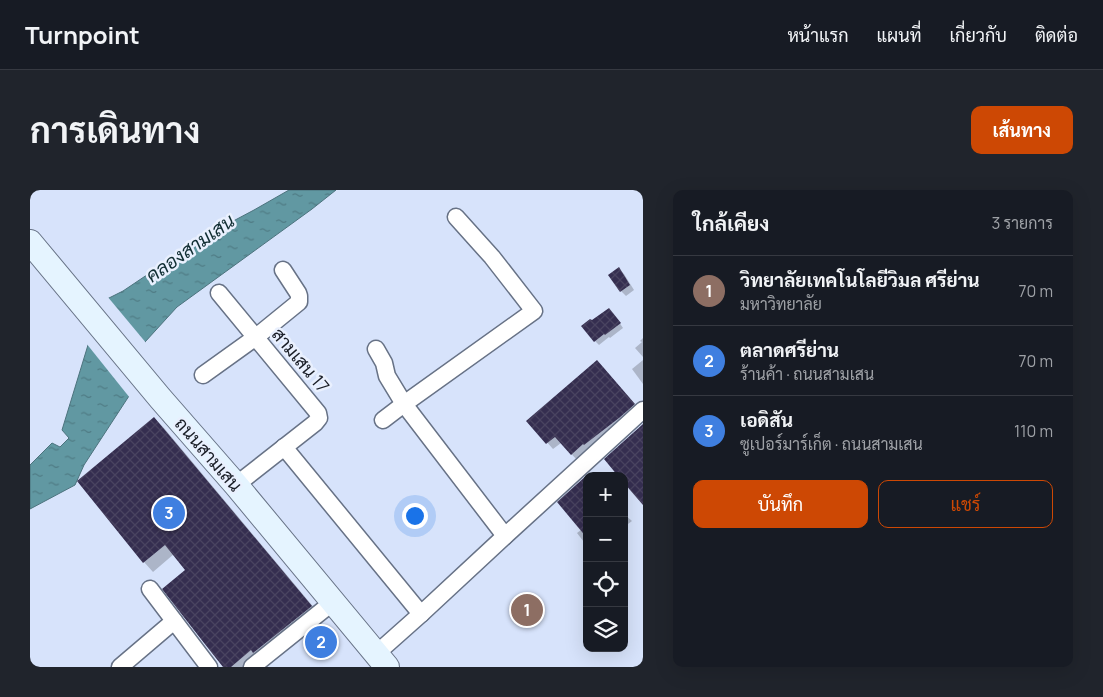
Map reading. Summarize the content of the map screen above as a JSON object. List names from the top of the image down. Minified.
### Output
{"streets":{"main road":["ถนนสามเสน"],"street":["สามเสน 17"]},"crossings":[["สามเสน 17","ถนนสามเสน"]],"water":["คลองสามเสน"],"page":{"header":"Turnpoint","nav":["หน้าแรก","แผนที่","เกี่ยวกับ","ติดต่อ"],"title":"การเดินทาง","buttons":["เส้นทาง",["บันทึก","แชร์"]],"heading":["ใกล้เคียง","3 รายการ"],"list":[{"mark":"1","name":"วิทยาลัยเทคโนโลยีวิมล ศรีย่าน","note":"มหาวิทยาลัย","value":"70 m"},{"mark":"2","name":"ตลาดศรีย่าน","note":"ร้านค้า · ถนนสามเสน","value":"70 m"},{"mark":"3","name":"เอดิสัน","note":"ซูเปอร์มาร์เก็ต · ถนนสามเสน","value":"110 m"}],"map_buttons":["+","−"],"pins":["3","1","2"]}}
